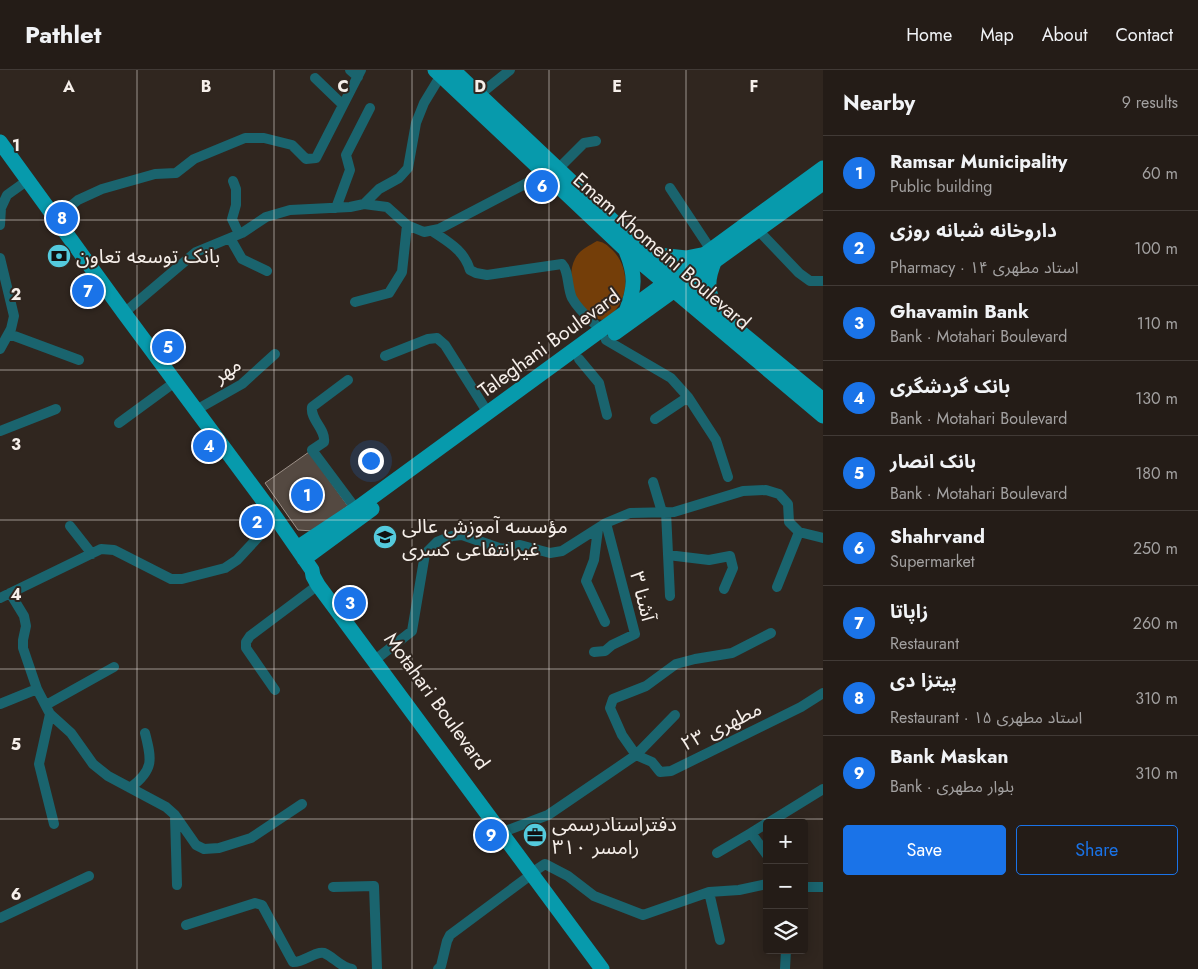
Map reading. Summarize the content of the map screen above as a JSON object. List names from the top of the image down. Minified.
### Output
{"streets":{"main road":["Emam Khomeini Boulevard","Taleghani Boulevard","Motahari Boulevard"],"street":["مهر","آشنا ۳","مطهری ۲۳"]},"crossings":[["Emam Khomeini Boulevard","Taleghani Boulevard"],["Taleghani Boulevard","Motahari Boulevard"],["مهر","Motahari Boulevard"]],"places":{"bank":["بانک توسعه تعاون"],"school or university":["مؤسسه آموزش عالی غیرانتفاعی کسری"],"office":["دفتراسنادرسمی ۳۱۰ رامسر"]},"page":{"header":"Pathlet","nav":["Home","Map","About","Contact"],"heading":["Nearby","9 results"],"list":[{"mark":"1","name":"Ramsar Municipality","note":"Public building","value":"60 m"},{"mark":"2","name":"داروخانه شبانه روزی","note":"Pharmacy · استاد مطهری ۱۴","value":"100 m"},{"mark":"3","name":"Ghavamin Bank","note":"Bank · Motahari Boulevard","value":"110 m"},{"mark":"4","name":"بانک گردشگری","note":"Bank · Motahari Boulevard","value":"130 m"},{"mark":"5","name":"بانک انصار","note":"Bank · Motahari Boulevard","value":"180 m"},{"mark":"6","name":"Shahrvand","note":"Supermarket","value":"250 m"},{"mark":"7","name":"زاپاتا","note":"Restaurant","value":"260 m"},{"mark":"8","name":"پیتزا دی","note":"Restaurant · استاد مطهری ۱۵","value":"310 m"},{"mark":"9","name":"Bank Maskan","note":"Bank · بلوار مطهری","value":"310 m"}],"pins":["6","8","7","5","4","1","2","3","9"],"buttons":["Save","Share"],"map_buttons":["+","−"]},"grid":{"columns":["A","B","C","D","E","F"],"rows":["1","2","3","4","5","6"]}}
